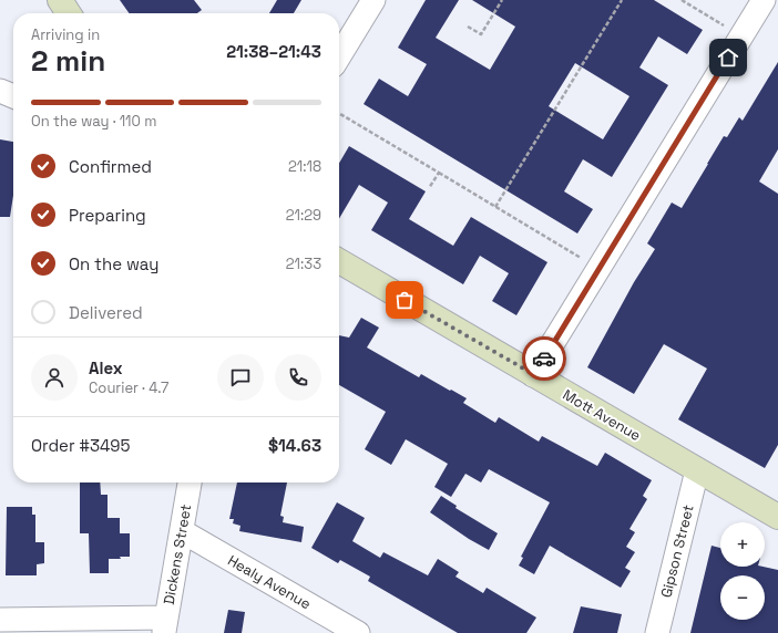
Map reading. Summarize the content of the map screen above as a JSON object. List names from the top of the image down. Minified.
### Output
{"streets":{"street":["Mott Avenue","Gipson Street","Dickens Street","Healy Avenue"]},"crossings":[["Mott Avenue","Gipson Street"],["Dickens Street","Healy Avenue"]],"page":{"heading":["2 min","Arriving in","21:38–21:43"],"panel":["Alex","Courier · 4.7","Order #3495","$14.63"],"bar":"On the way · 110 m","list":[["Confirmed","21:18"],["Preparing","21:29"],["On the way","21:33"],"Delivered"],"map_buttons":["+","−"]}}
